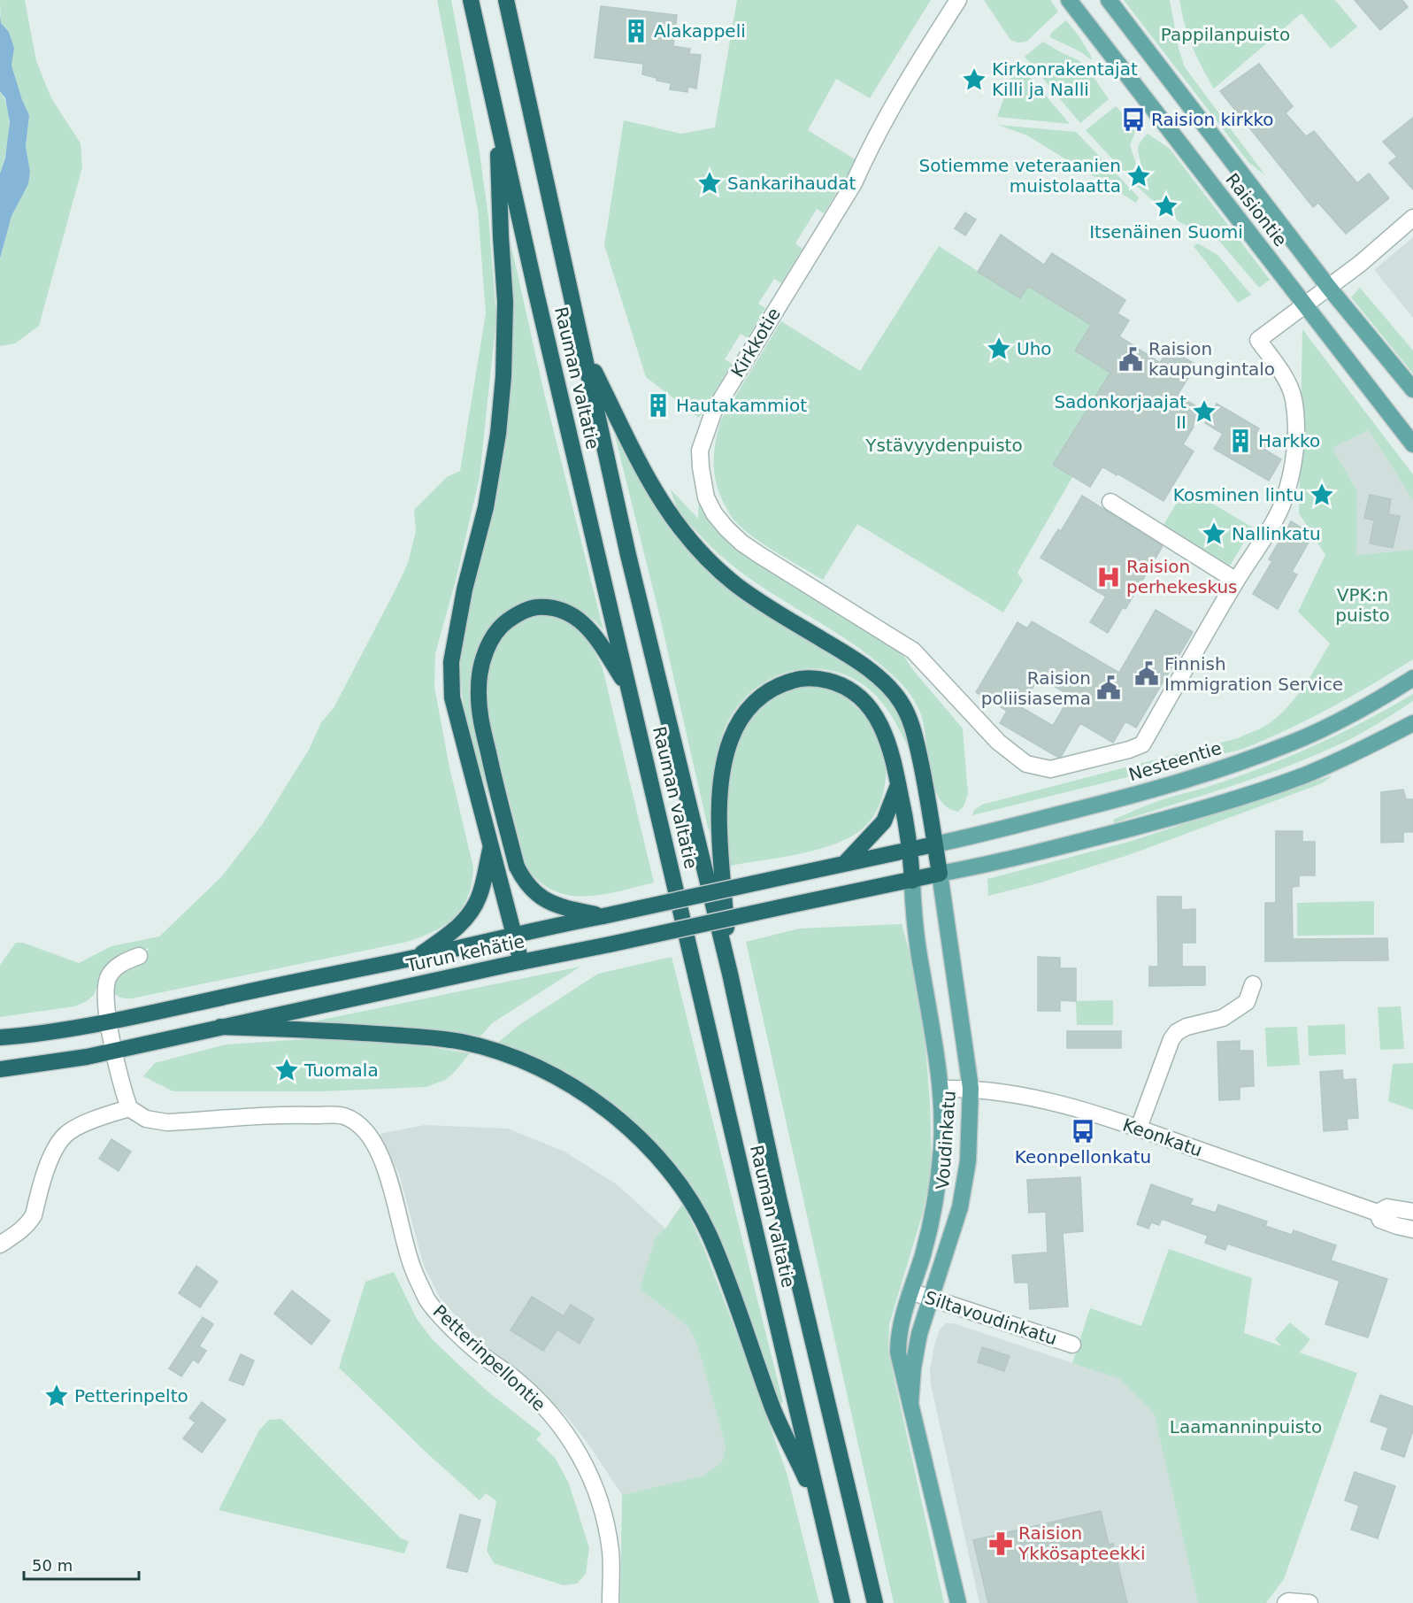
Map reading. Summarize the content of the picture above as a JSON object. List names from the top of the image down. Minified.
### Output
{"streets":{"highway":["Rauman valtatie","Turun kehätie"],"main road":["Raisiontie","Nesteentie","Voudinkatu"],"street":["Kirkkotie","Keonkatu","Siltavoudinkatu","Petterinpellontie"]},"crossings":[["Nesteentie","Turun kehätie"],["Turun kehätie","Voudinkatu"],["Keonkatu","Voudinkatu"],["Voudinkatu","Siltavoudinkatu"]],"parks":["Pappilanpuisto","Ystävyydenpuisto","VPK:n puisto","Laamanninpuisto"],"places":{"building":["Alakappeli","Hautakammiot","Harkko"],"place":["Kirkonrakentajat Killi ja Nalli","Sotiemme veteraanien muistolaatta","Sankarihaudat","Itsenäinen Suomi","Uho","Sadonkorjaajat II","Kosminen lintu","Nallinkatu","Tuomala","Petterinpelto"],"bus stop":["Raision kirkko","Keonpellonkatu"],"public building":["Raision kaupungintalo","Finnish Immigration Service","Raision poliisiasema"],"hospital":["Raision perhekeskus"],"pharmacy":["Raision Ykkösapteekki"]},"scale_bar":"50 m"}
